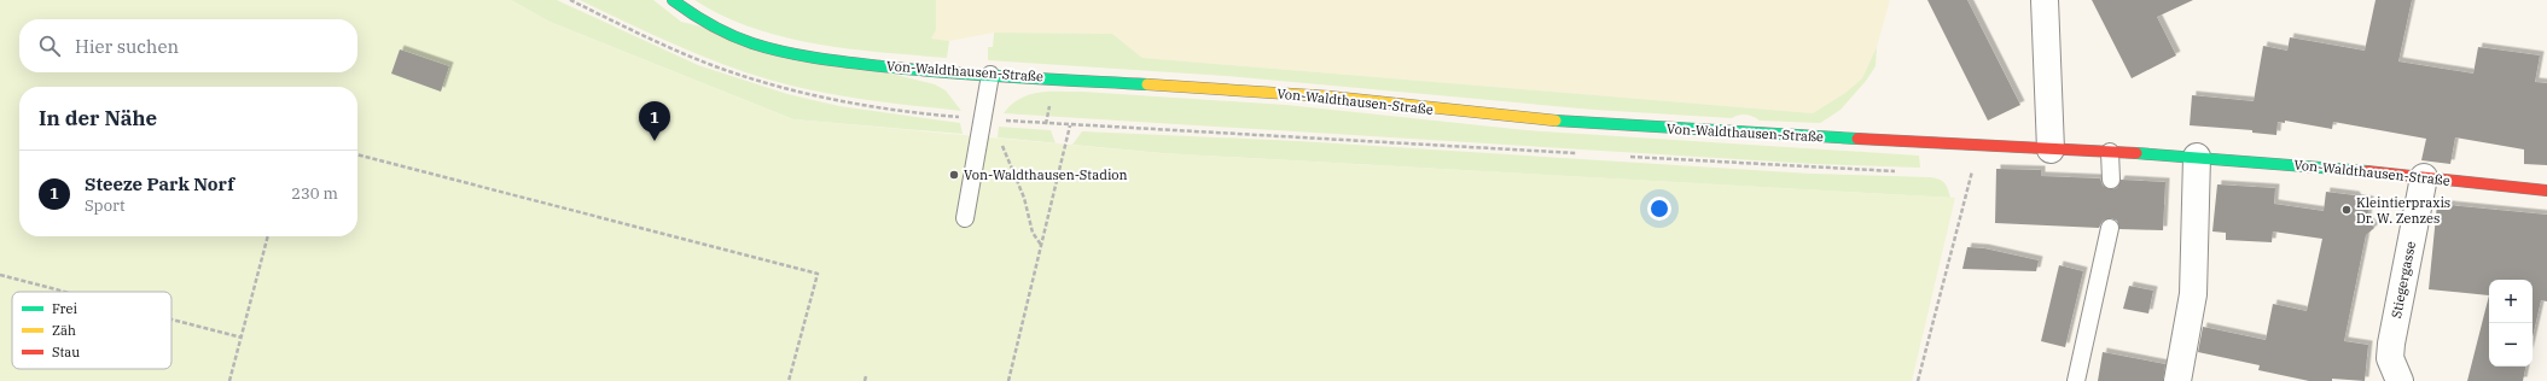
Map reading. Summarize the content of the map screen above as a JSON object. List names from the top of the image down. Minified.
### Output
{"streets":{"street":["Von-Waldthausen-Straße","Stiegergasse"]},"crossings":[["Von-Waldthausen-Straße","Stiegergasse"]],"places":["Von-Waldthausen-Stadion","Kleintierpraxis Dr. W. Zenzes"],"legend":["Frei","Zäh","Stau"],"page":{"search":"Hier suchen","heading":"In der Nähe","pins":"1","list":[{"mark":"1","name":"Steeze Park Norf","note":"Sport","value":"230 m"}],"map_buttons":["+","−"]}}
